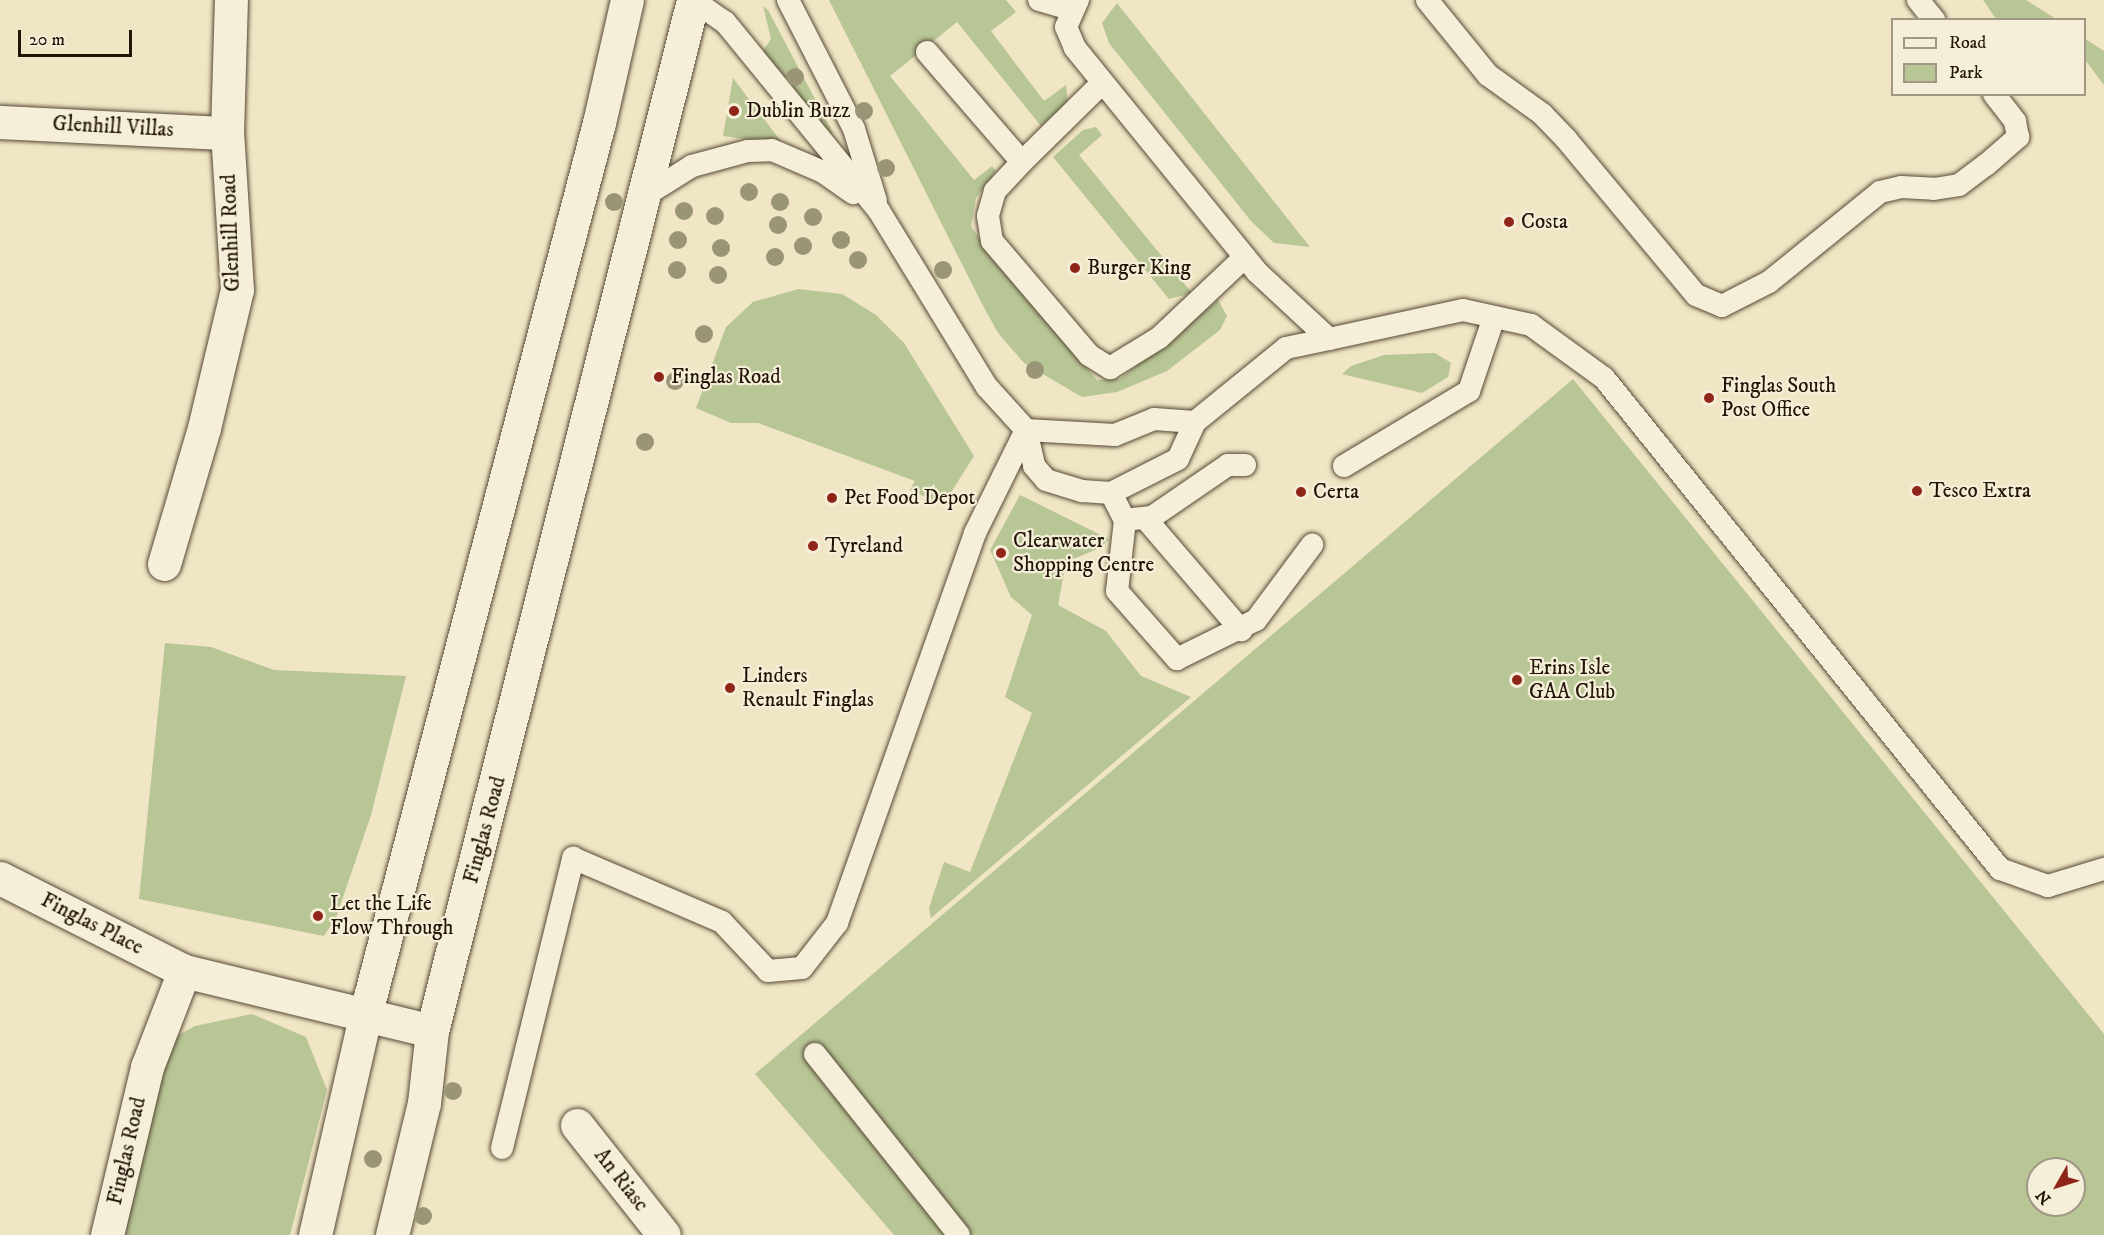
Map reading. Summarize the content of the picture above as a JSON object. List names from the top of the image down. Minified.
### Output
{"streets":{"main road":["Glenhill Villas","Glenhill Road","Finglas Road","Finglas Place","An Riasc"]},"crossings":[["Glenhill Villas","Glenhill Road"],["Finglas Road","Finglas Place"]],"places":["Dublin Buzz","Costa","Burger King","Finglas Road","Finglas South Post Office","Tesco Extra","Certa","Pet Food Depot","Tyreland","Clearwater Shopping Centre","Erins Isle GAA Club","Linders Renault Finglas","Let the Life Flow Through"],"legend":["Road","Park"],"scale_bar":"20 m","north":"bottom left"}
